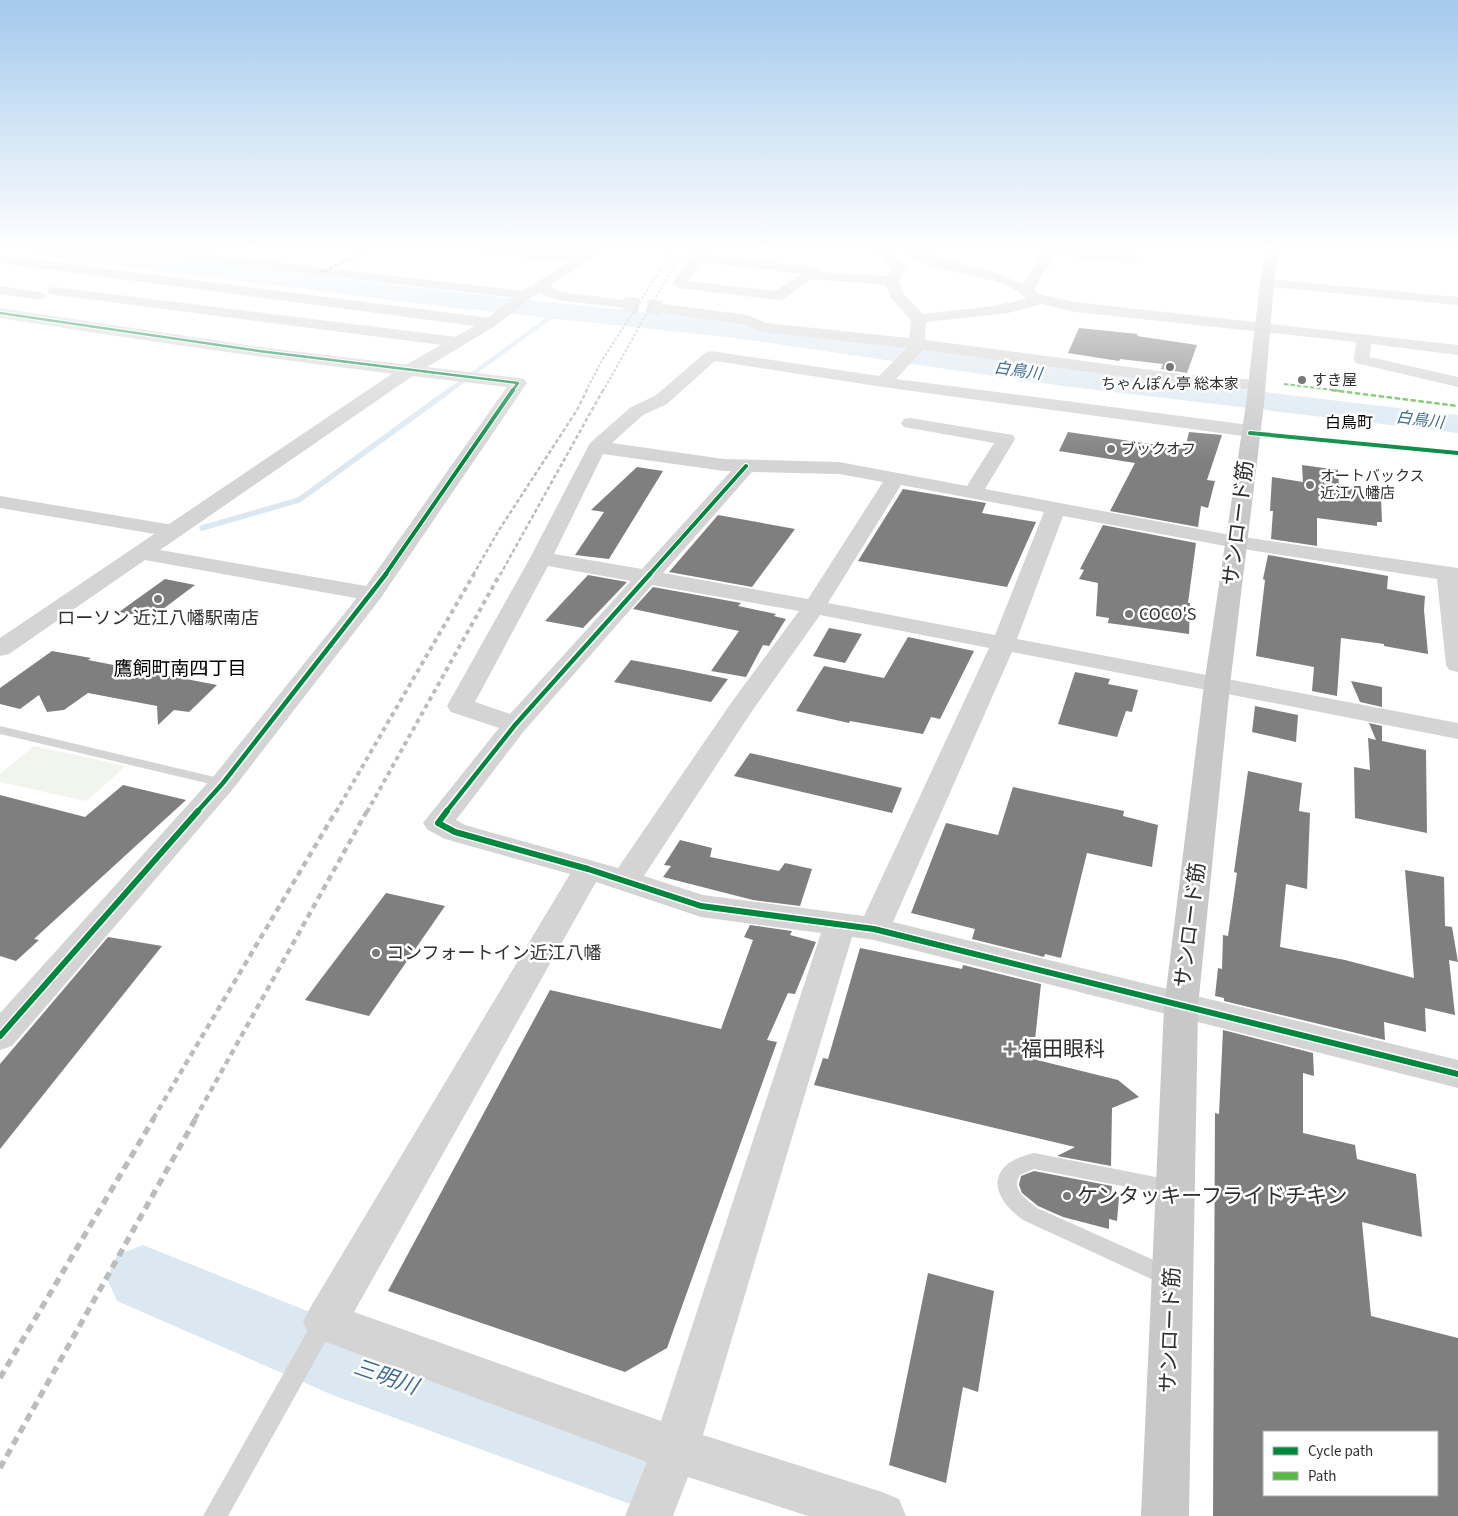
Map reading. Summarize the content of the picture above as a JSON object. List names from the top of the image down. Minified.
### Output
{"streets":{"main road":["サンロード筋"]},"districts":["白鳥町","鷹飼町南四丁目"],"water":["白鳥川","三明川"],"places":{"other":["ちゃんぽん亭 総本家","すき屋","ブックオフ","オートバックス 近江八幡店","ローソン 近江八幡駅南店","COCO'S","コンフォートイン近江八幡","ケンタッキーフライドチキン"],"health":["福田眼科"]},"legend":["Cycle path","Path"]}
